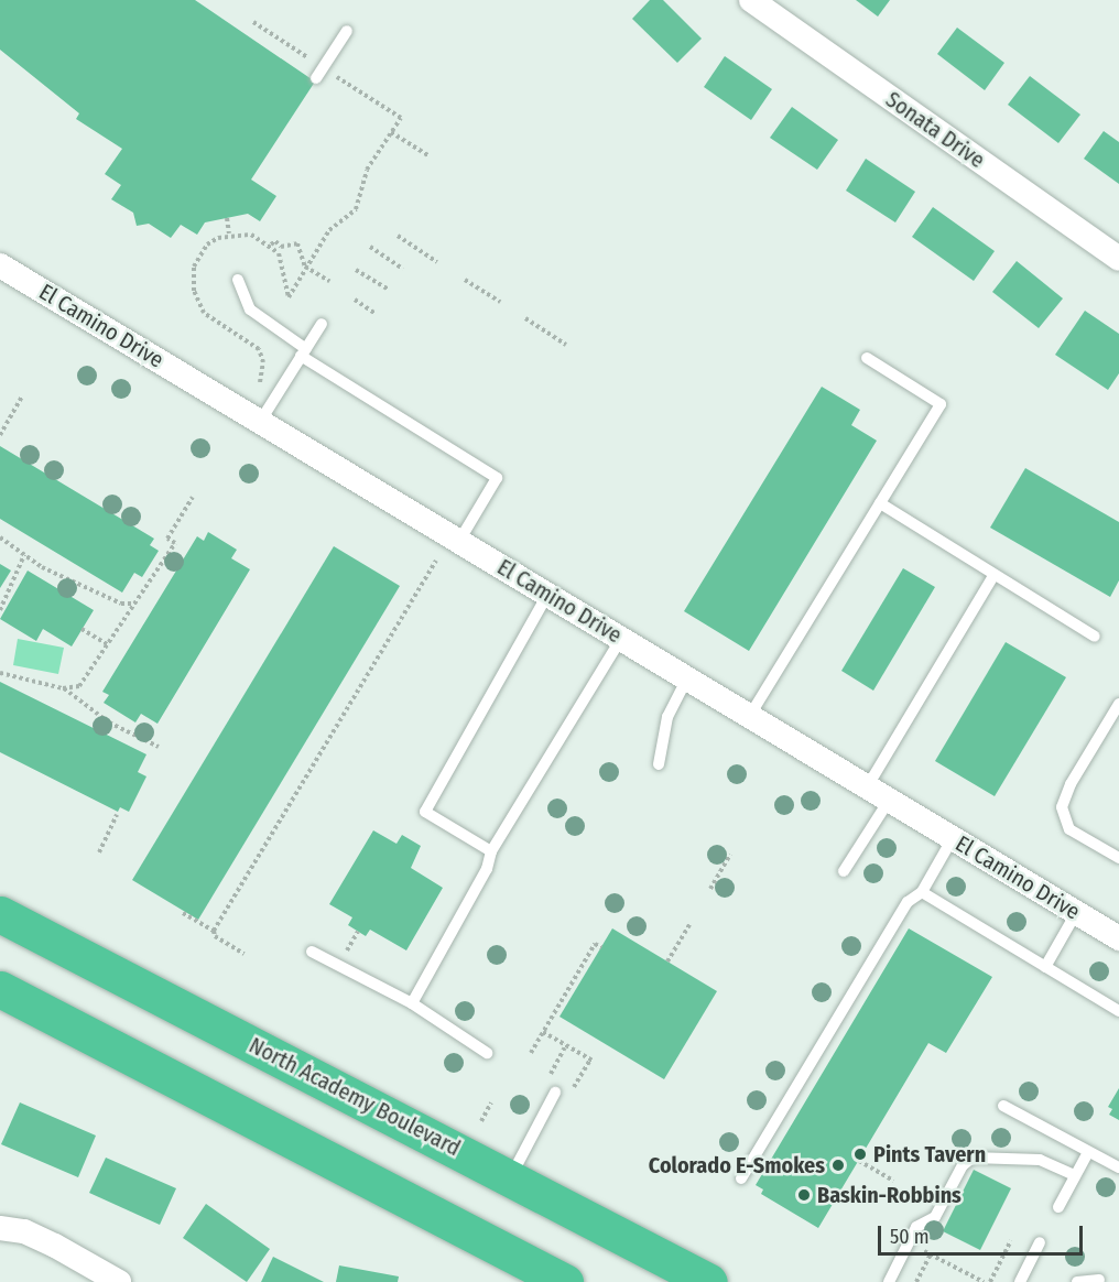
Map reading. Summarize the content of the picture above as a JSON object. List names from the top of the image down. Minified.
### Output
{"streets":{"highway":["North Academy Boulevard"],"street":["Sonata Drive","El Camino Drive"]},"places":["Pints Tavern","Colorado E-Smokes","Baskin-Robbins"],"scale_bar":"50 m"}
